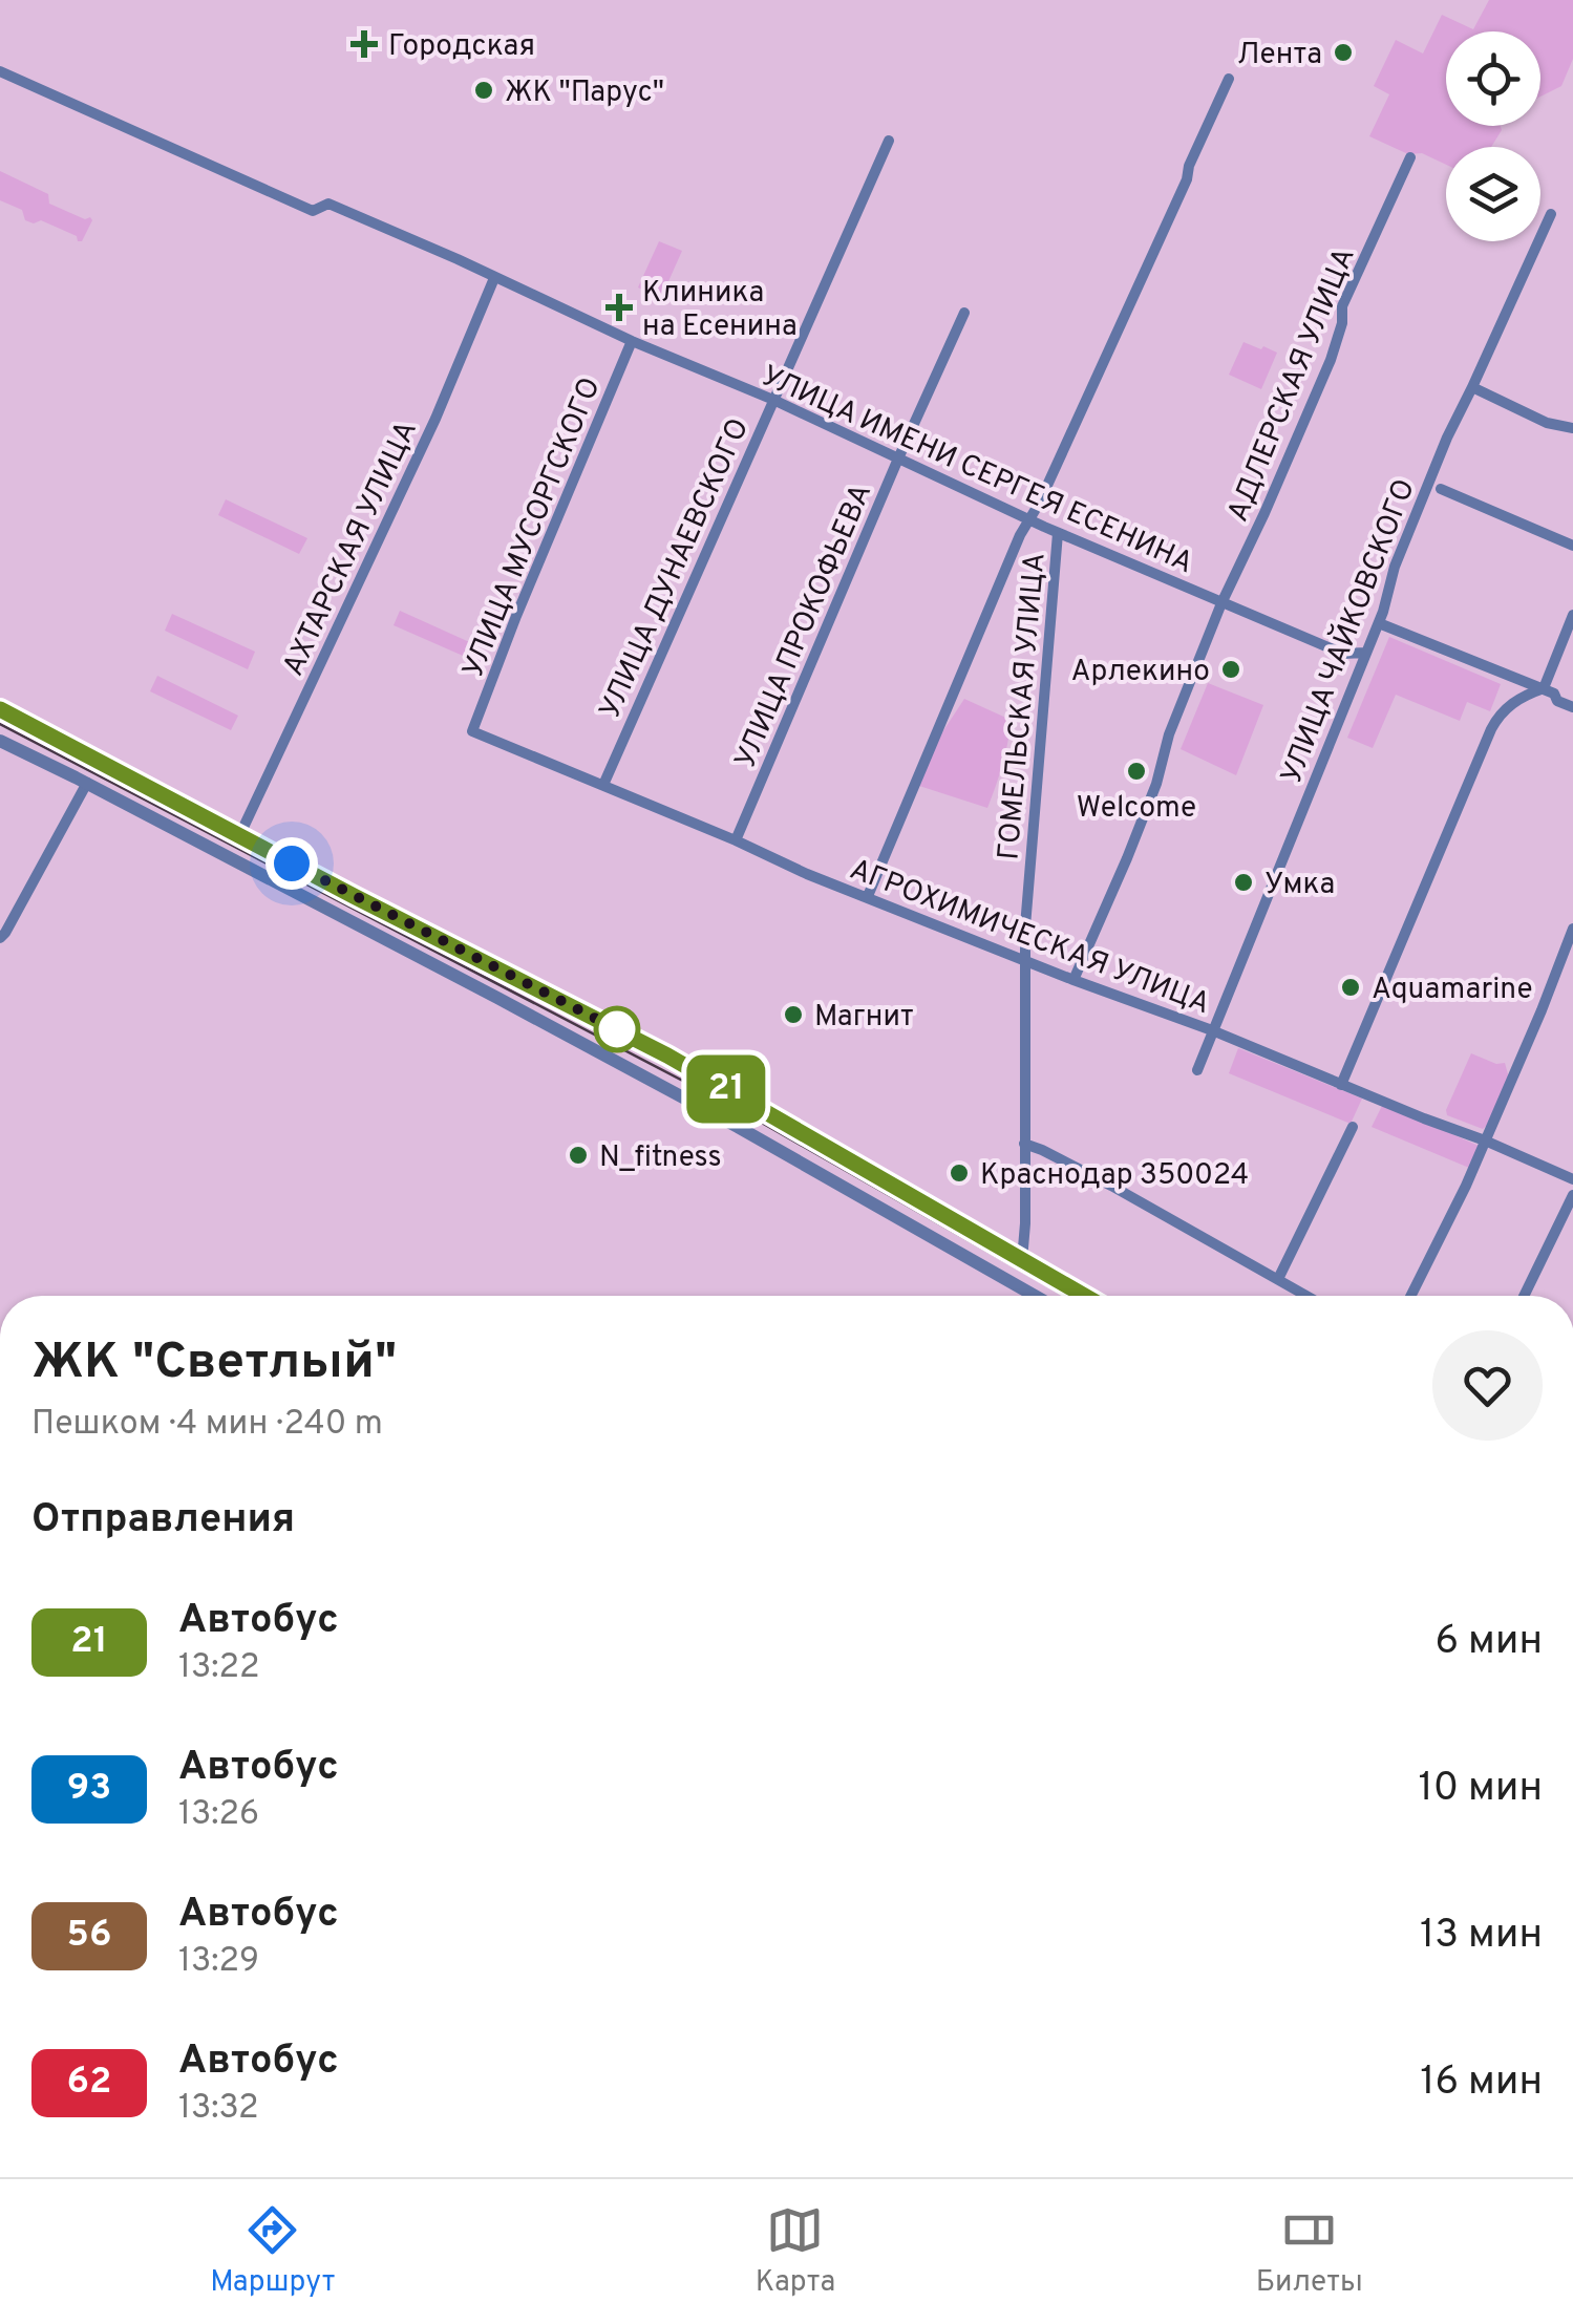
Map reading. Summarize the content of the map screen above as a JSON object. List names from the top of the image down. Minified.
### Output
{"streets":{"street":["АДЛЕРСКАЯ УЛИЦА","УЛИЦА ИМЕНИ СЕРГЕЯ ЕСЕНИНА","УЛИЦА МУСОРГСКОГО","АХТАРСКАЯ УЛИЦА","УЛИЦА ДУНАЕВСКОГО","УЛИЦА ПРОКОФЬЕВА","УЛИЦА ЧАЙКОВСКОГО","ГОМЕЛЬСКАЯ УЛИЦА","АГРОХИМИЧЕСКАЯ УЛИЦА"]},"crossings":[["АДЛЕРСКАЯ УЛИЦА","УЛИЦА ИМЕНИ СЕРГЕЯ ЕСЕНИНА"],["АДЛЕРСКАЯ УЛИЦА","АГРОХИМИЧЕСКАЯ УЛИЦА"],["УЛИЦА ИМЕНИ СЕРГЕЯ ЕСЕНИНА","УЛИЦА МУСОРГСКОГО"],["УЛИЦА ИМЕНИ СЕРГЕЯ ЕСЕНИНА","АХТАРСКАЯ УЛИЦА"],["УЛИЦА ИМЕНИ СЕРГЕЯ ЕСЕНИНА","УЛИЦА ДУНАЕВСКОГО"],["УЛИЦА ИМЕНИ СЕРГЕЯ ЕСЕНИНА","УЛИЦА ПРОКОФЬЕВА"],["УЛИЦА ИМЕНИ СЕРГЕЯ ЕСЕНИНА","УЛИЦА ЧАЙКОВСКОГО"],["УЛИЦА ИМЕНИ СЕРГЕЯ ЕСЕНИНА","ГОМЕЛЬСКАЯ УЛИЦА"],["УЛИЦА МУСОРГСКОГО","АГРОХИМИЧЕСКАЯ УЛИЦА"],["УЛИЦА ДУНАЕВСКОГО","АГРОХИМИЧЕСКАЯ УЛИЦА"],["УЛИЦА ПРОКОФЬЕВА","АГРОХИМИЧЕСКАЯ УЛИЦА"],["УЛИЦА ЧАЙКОВСКОГО","АГРОХИМИЧЕСКАЯ УЛИЦА"],["ГОМЕЛЬСКАЯ УЛИЦА","АГРОХИМИЧЕСКАЯ УЛИЦА"]],"places":{"health":["Городская","Клиника на Есенина"],"other":["Лента","ЖК \"Парус\"","Арлекино","Welcome","Умка","Aquamarine","Магнит","N_fitness","Краснодар 350024"]},"lines":["bus line 21"],"page":{"on_map":"21","heading":[["ЖК \"Светлый\"","Пешком · 4 мин · 240 m"],"Отправления"],"list":[{"mark":"21","name":"Автобус","note":"13:22","value":"6 мин"},{"mark":"93","name":"Автобус","note":"13:26","value":"10 мин"},{"mark":"56","name":"Автобус","note":"13:29","value":"13 мин"},{"mark":"62","name":"Автобус","note":"13:32","value":"16 мин"}],"tabs":["Маршрут","Карта","Билеты"]}}
